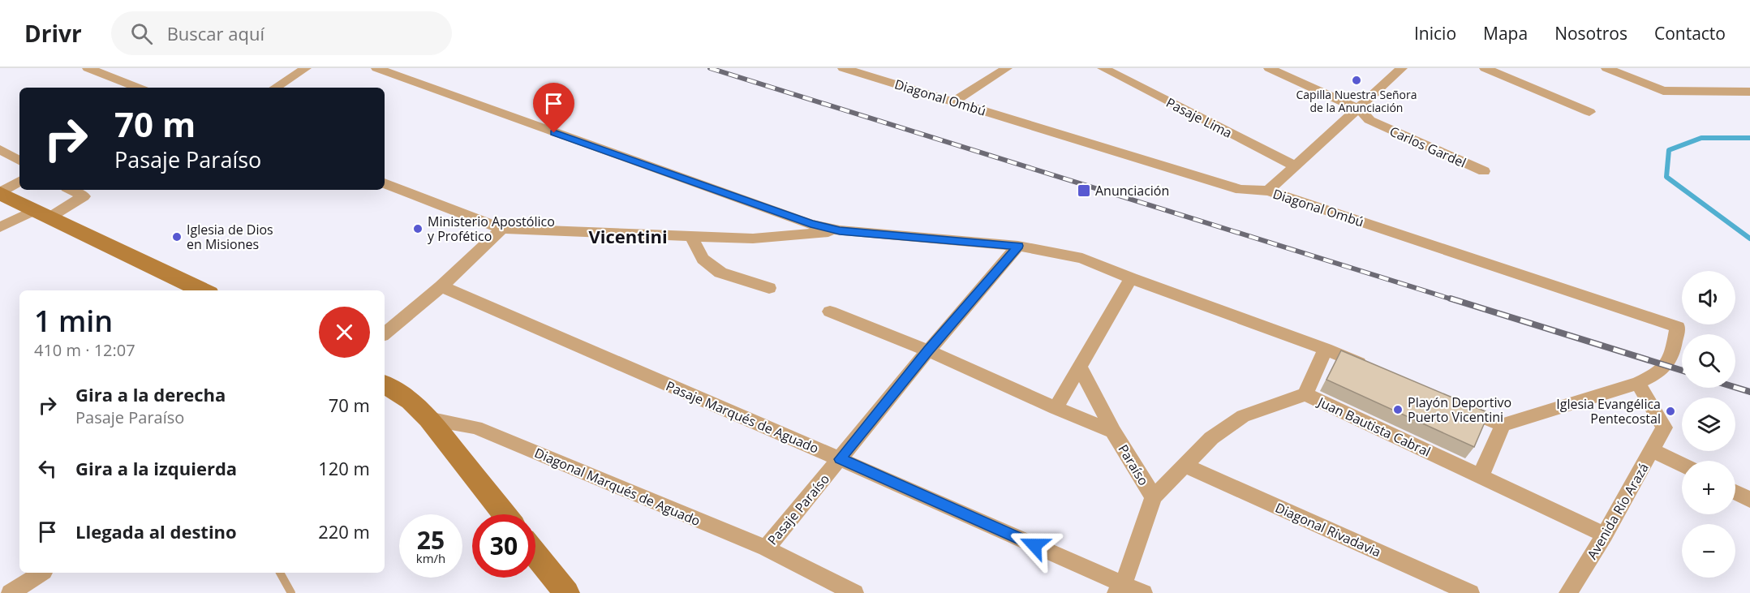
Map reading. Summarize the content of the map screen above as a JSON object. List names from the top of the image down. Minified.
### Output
{"streets":{"street":["Diagonal Ombú","Pasaje Lima","Carlos Gardel","Pasaje Marqués de Aguado","Juan Bautista Cabral","Paraíso","Diagonal Marqués de Aguado","Pasaje Paraíso","Avenida Río Arazá","Diagonal Rivadavia"]},"crossings":[["Diagonal Ombú","Avenida Río Arazá"],["Pasaje Marqués de Aguado","Paraíso"],["Pasaje Marqués de Aguado","Pasaje Paraíso"],["Juan Bautista Cabral","Paraíso"],["Juan Bautista Cabral","Avenida Río Arazá"],["Juan Bautista Cabral","Diagonal Rivadavia"],["Diagonal Marqués de Aguado","Pasaje Paraíso"]],"districts":["Vicentini"],"places":{"other":["Capilla Nuestra Señora de la Anunciación","Ministerio Apostólico y Profético","Iglesia de Dios en Misiones","Playón Deportivo Puerto Vicentini","Iglesia Evangélica Pentecostal"],"transit":["Anunciación"]},"page":{"header":"Drivr","search":"Buscar aquí","nav":["Inicio","Mapa","Nosotros","Contacto"],"turn":["70 m","Pasaje Paraíso"],"map_buttons":["+","−"],"heading":["1 min","410 m · 12:07"],"list":[{"name":"Gira a la derecha","note":"Pasaje Paraíso","value":"70 m"},{"name":"Gira a la izquierda","value":"120 m"},{"name":"Llegada al destino","value":"220 m"}],"speed":"25 km/h","limit":"30"}}
